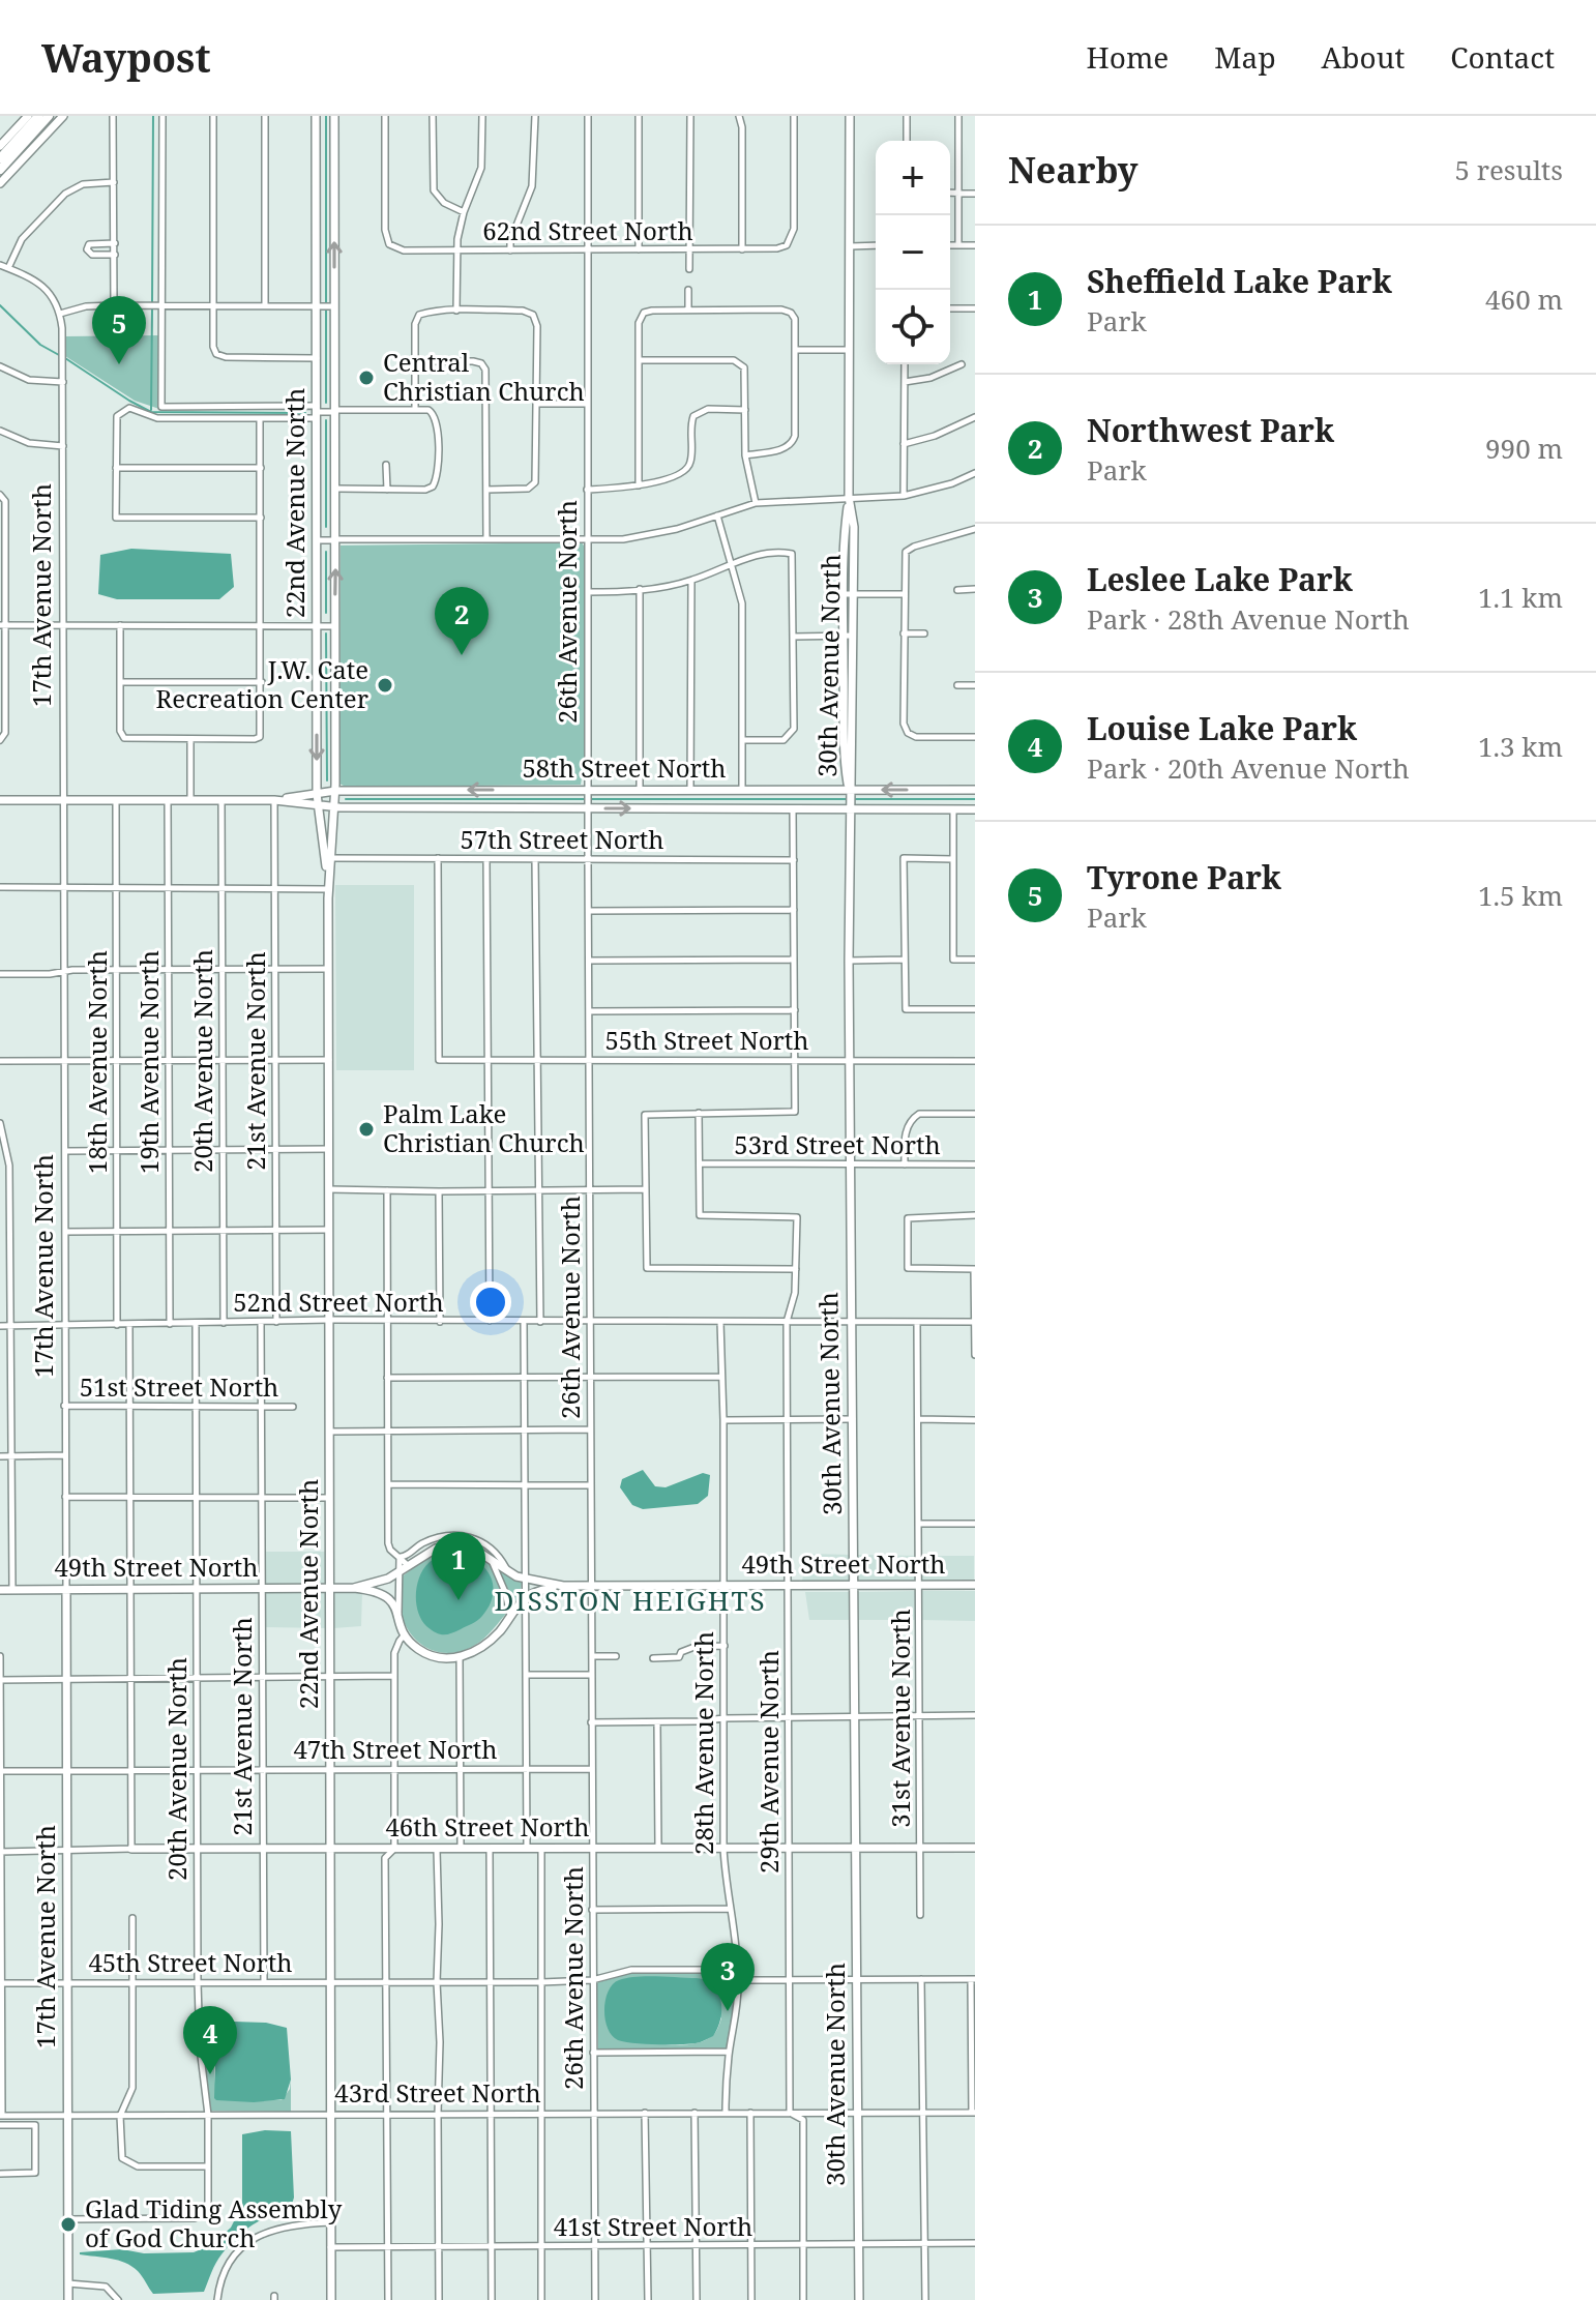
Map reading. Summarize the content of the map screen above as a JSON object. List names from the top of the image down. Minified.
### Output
{"streets":{"street":["62nd Street North","22nd Avenue North","17th Avenue North","26th Avenue North","30th Avenue North","58th Street North","57th Street North","55th Street North","20th Avenue North","21st Avenue North","18th Avenue North","19th Avenue North","53rd Street North","52nd Street North","51st Street North","49th Street North","31st Avenue North","28th Avenue North","47th Street North","29th Avenue North","46th Street North","45th Street North","43rd Street North","41st Street North"]},"crossings":[["62nd Street North","26th Avenue North"],["22nd Avenue North","58th Street North"],["22nd Avenue North","57th Street North"],["22nd Avenue North","52nd Street North"],["22nd Avenue North","49th Street North"],["22nd Avenue North","47th Street North"],["22nd Avenue North","46th Street North"],["22nd Avenue North","45th Street North"],["22nd Avenue North","43rd Street North"],["22nd Avenue North","41st Street North"],["17th Avenue North","58th Street North"],["17th Avenue North","20th Avenue North"],["17th Avenue North","52nd Street North"],["17th Avenue North","51st Street North"],["17th Avenue North","49th Street North"],["17th Avenue North","47th Street North"],["17th Avenue North","46th Street North"],["17th Avenue North","45th Street North"],["17th Avenue North","43rd Street North"],["26th Avenue North","58th Street North"],["26th Avenue North","57th Street North"],["26th Avenue North","55th Street North"],["26th Avenue North","52nd Street North"],["26th Avenue North","49th Street North"],["26th Avenue North","47th Street North"],["26th Avenue North","46th Street North"],["26th Avenue North","45th Street North"],["26th Avenue North","43rd Street North"],["26th Avenue North","41st Street North"],["30th Avenue North","58th Street North"],["30th Avenue North","55th Street North"],["30th Avenue North","53rd Street North"],["30th Avenue North","52nd Street North"],["30th Avenue North","49th Street North"],["30th Avenue North","46th Street North"],["30th Avenue North","45th Street North"],["30th Avenue North","43rd Street North"],["30th Avenue North","41st Street North"],["58th Street North","20th Avenue North"],["58th Street North","21st Avenue North"],["58th Street North","18th Avenue North"],["58th Street North","19th Avenue North"],["57th Street North","55th Street North"],["20th Avenue North","52nd Street North"],["20th Avenue North","51st Street North"],["20th Avenue North","49th Street North"],["20th Avenue North","47th Street North"],["20th Avenue North","46th Street North"],["20th Avenue North","45th Street North"],["20th Avenue North","43rd Street North"],["21st Avenue North","52nd Street North"],["21st Avenue North","51st Street North"],["21st Avenue North","49th Street North"],["21st Avenue North","47th Street North"],["21st Avenue North","46th Street North"],["21st Avenue North","45th Street North"],["18th Avenue North","52nd Street North"],["19th Avenue North","52nd Street North"],["53rd Street North","29th Avenue North"],["52nd Street North","31st Avenue North"],["52nd Street North","28th Avenue North"],["52nd Street North","29th Avenue North"],["49th Street North","31st Avenue North"],["49th Street North","28th Avenue North"],["49th Street North","29th Avenue North"],["31st Avenue North","46th Street North"],["28th Avenue North","46th Street North"],["28th Avenue North","45th Street North"],["28th Avenue North","43rd Street North"],["29th Avenue North","46th Street North"],["29th Avenue North","45th Street North"],["29th Avenue North","43rd Street North"],["29th Avenue North","41st Street North"]],"districts":["DISSTON HEIGHTS"],"places":["Central Christian Church","J.W. Cate Recreation Center","Palm Lake Christian Church","Glad Tiding Assembly of God Church"],"page":{"header":"Waypost","nav":["Home","Map","About","Contact"],"heading":["Nearby","5 results"],"map_buttons":["+","−"],"list":[{"mark":"1","name":"Sheffield Lake Park","note":"Park","value":"460 m"},{"mark":"2","name":"Northwest Park","note":"Park","value":"990 m"},{"mark":"3","name":"Leslee Lake Park","note":"Park · 28th Avenue North","value":"1.1 km"},{"mark":"4","name":"Louise Lake Park","note":"Park · 20th Avenue North","value":"1.3 km"},{"mark":"5","name":"Tyrone Park","note":"Park","value":"1.5 km"}],"pins":["5","2","1","3","4"]}}
